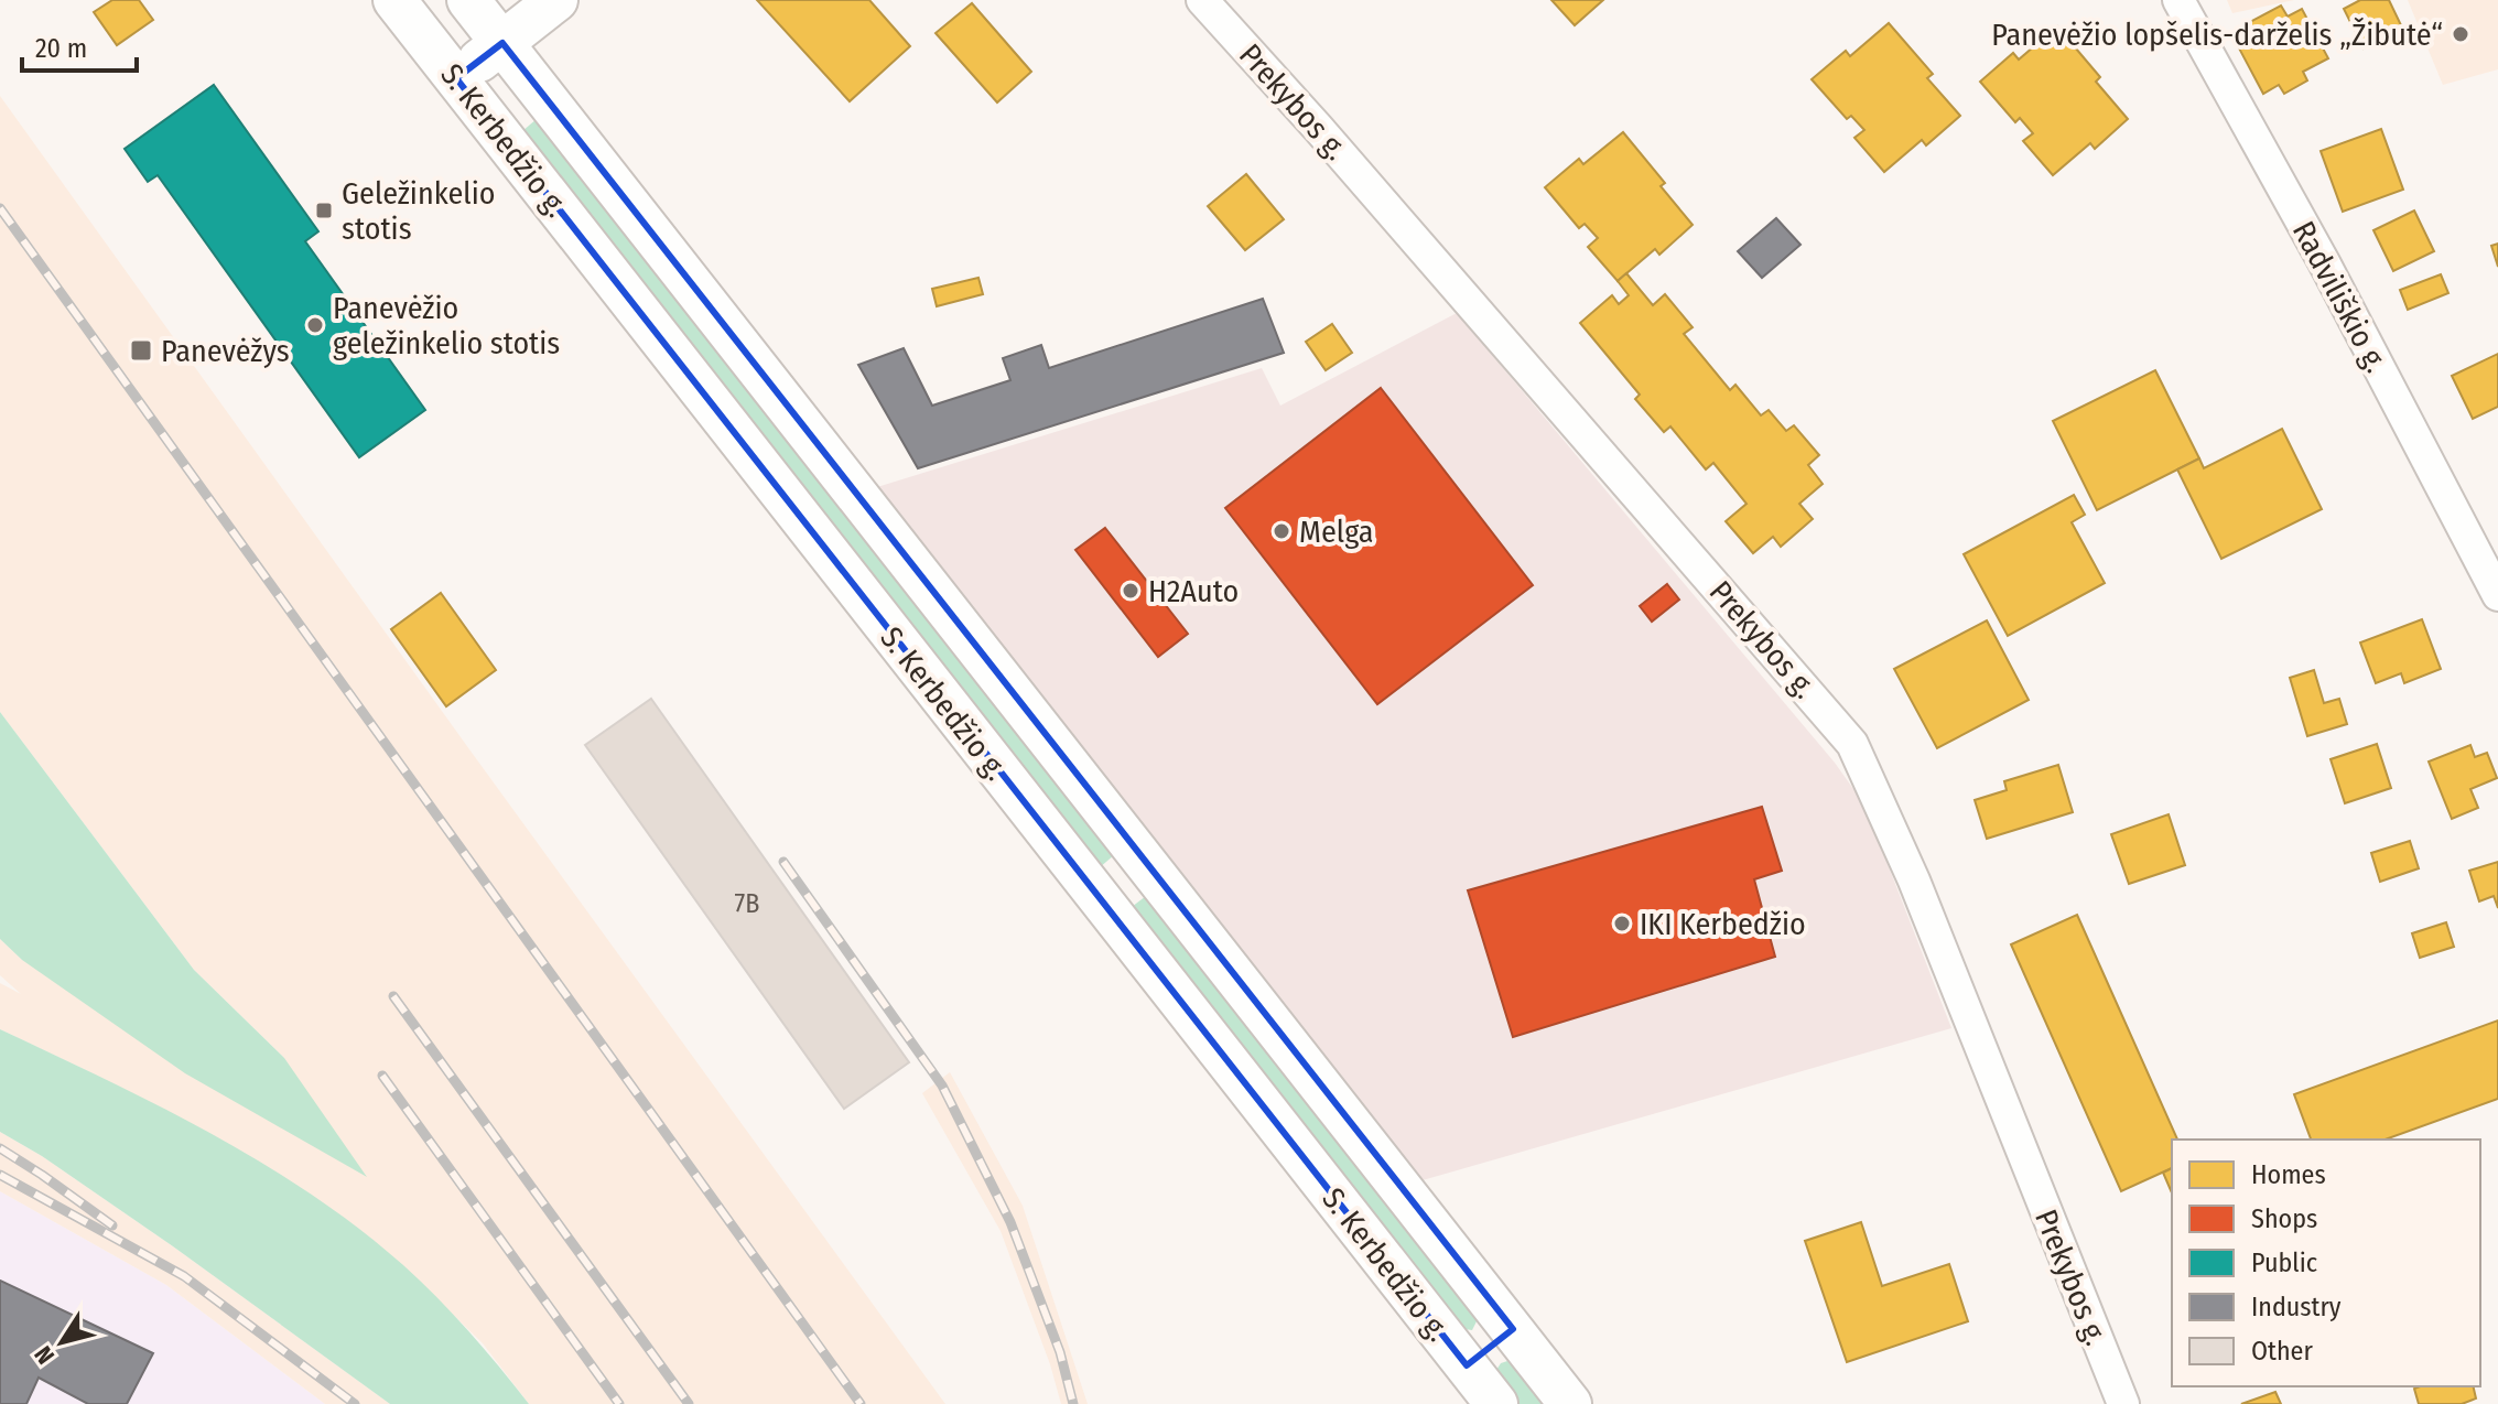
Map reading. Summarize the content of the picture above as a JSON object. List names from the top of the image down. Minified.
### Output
{"streets":{"main road":["S. Kerbedžio g."],"street":["Prekybos g.","Radviliškio g."]},"places":{"other":["Panevėžio lopšelis-darželis „Žibutė“","Panevėžio geležinkelio stotis","Melga","H2Auto","IKI Kerbedžio"],"transit":["Geležinkelio stotis","Panevėžys"]},"house_numbers":["7B"],"legend":["Homes","Shops","Public","Industry","Other"],"scale_bar":"20 m","north":"bottom left"}
